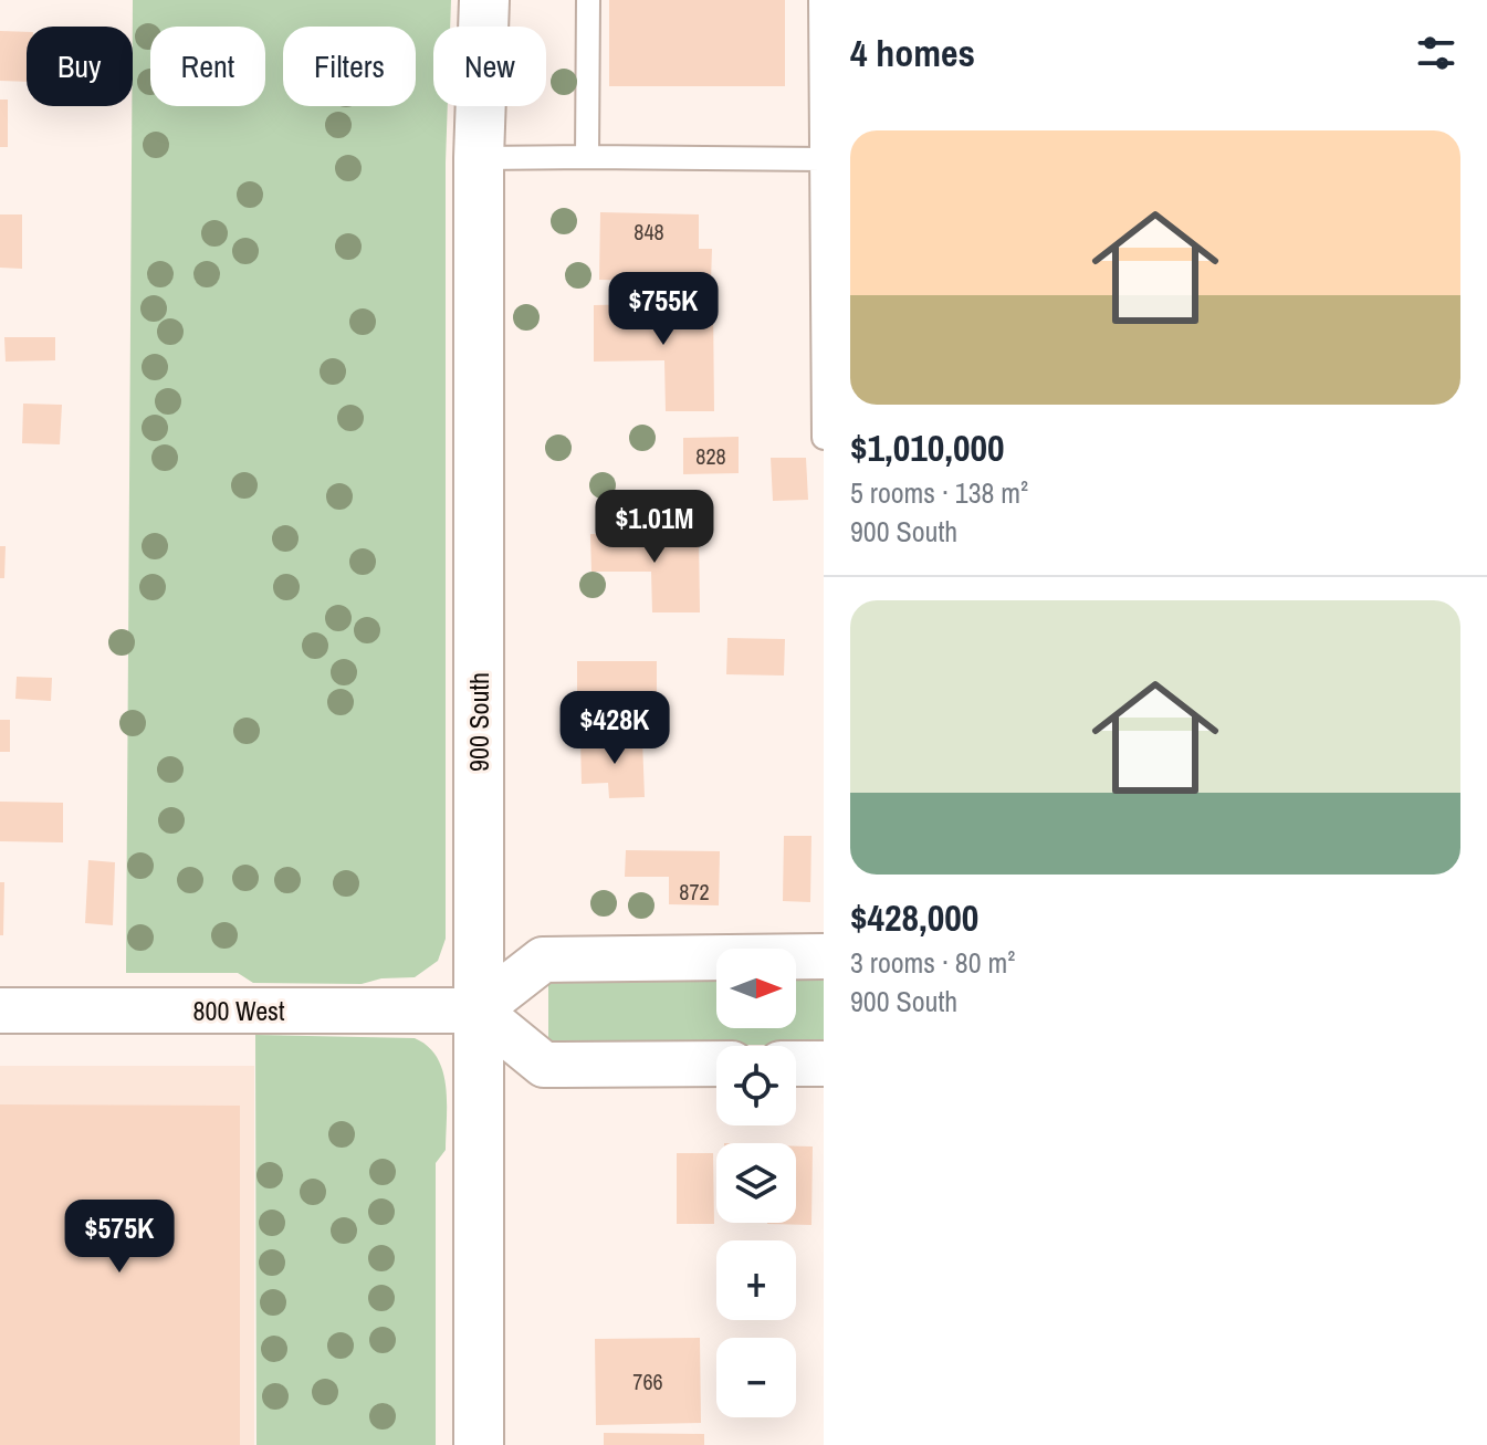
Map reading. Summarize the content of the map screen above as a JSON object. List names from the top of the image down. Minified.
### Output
{"streets":{"street":["900 South","800 West"]},"crossings":[["900 South","800 West"]],"house_numbers":["848","828","872","766"],"north":"right","page":{"heading":"4 homes","chip":["Buy","Rent","Filters","New"],"list":[{"name":"$1,010,000","note":"5 rooms · 138 m² · 900 South"},{"name":"$428,000","note":"3 rooms · 80 m² · 900 South"}],"price":["$755K","$1.01M","$428K","$575K"],"map_buttons":["+","−"]}}
